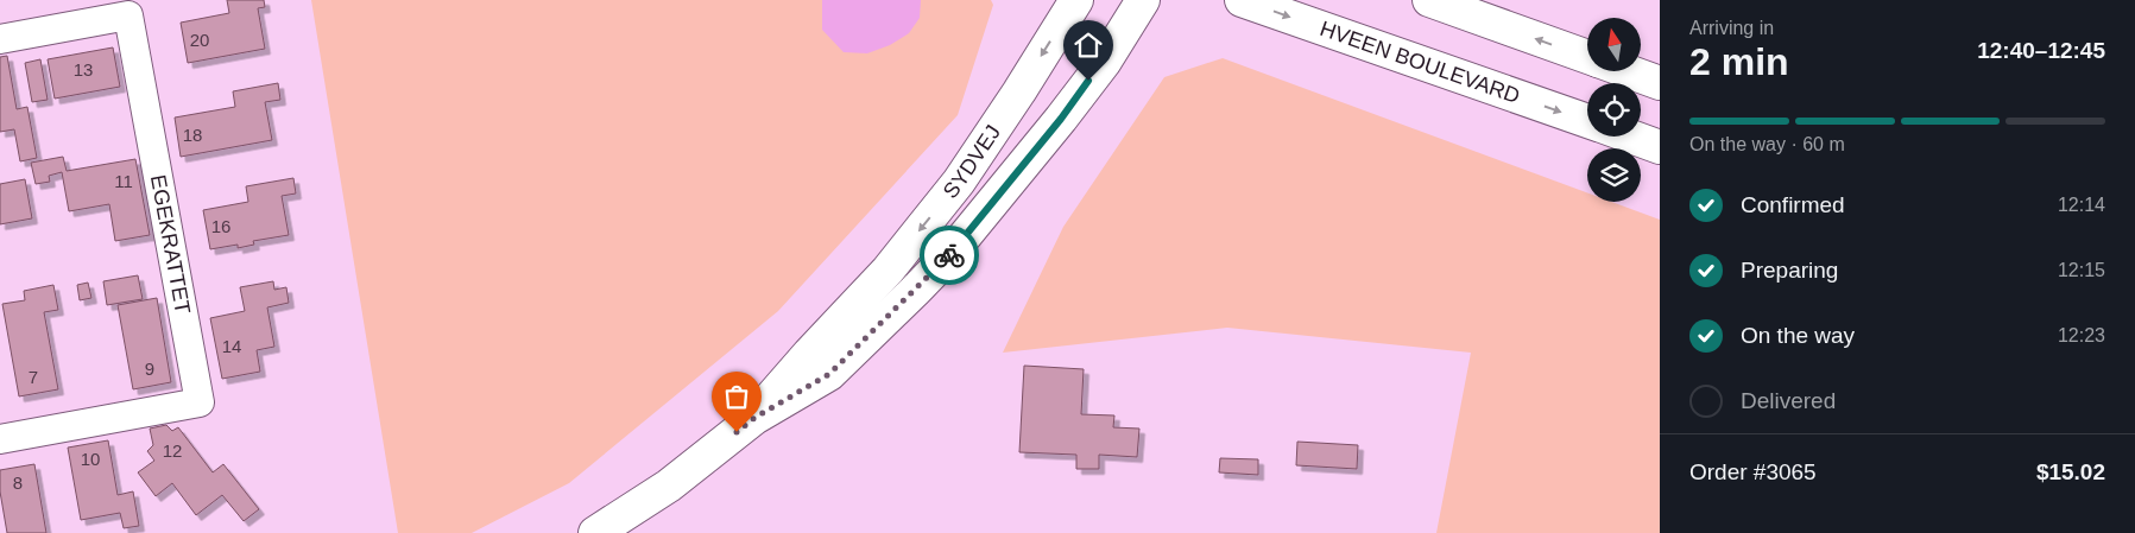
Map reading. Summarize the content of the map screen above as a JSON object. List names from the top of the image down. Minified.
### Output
{"streets":{"main road":["HVEEN BOULEVARD","SYDVEJ"],"street":["EGEKRATTET"]},"house_numbers":["20","13","18","11","16","14","9","7","12","10","8"],"north":"top","page":{"heading":["2 min","Arriving in","12:40–12:45"],"panel":["Order #3065","$15.02"],"bar":"On the way · 60 m","list":[["Confirmed","12:14"],["Preparing","12:15"],["On the way","12:23"],"Delivered"]}}
